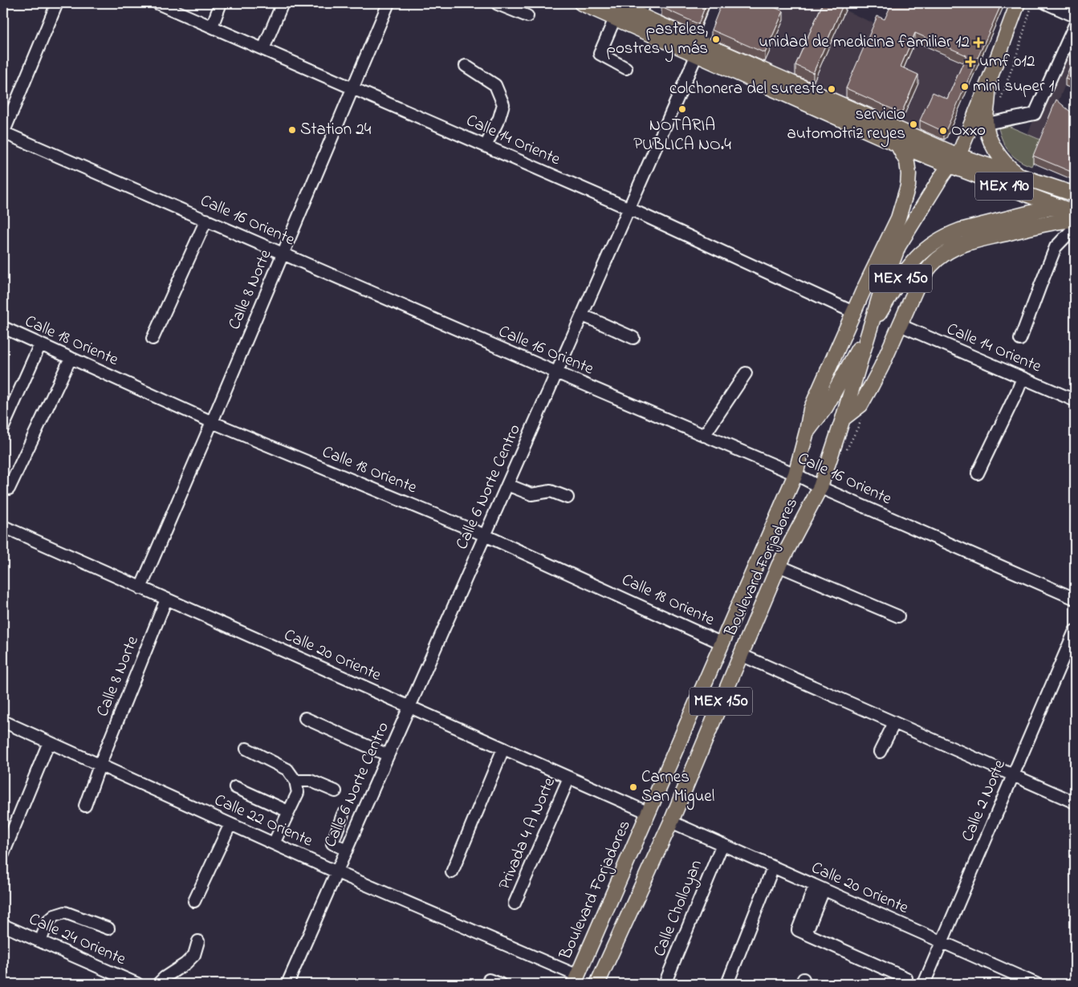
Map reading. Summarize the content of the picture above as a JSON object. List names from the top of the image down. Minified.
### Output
{"streets":{"main road":["MEX 190","MEX 150","Boulevard Forjadores"],"street":["Calle 14 Oriente","Calle 16 Oriente","Calle 8 Norte","Calle 18 Oriente","Calle 6 Norte Centro","Calle 20 Oriente","Calle 2 Norte","Calle 22 Oriente","Privada 4 A Norte","Calle Cholloyan","Calle 24 Oriente"]},"crossings":[["Calle 14 Oriente","MEX 150"],["Calle 14 Oriente","Calle 8 Norte"],["Calle 14 Oriente","Calle 6 Norte Centro"],["Calle 14 Oriente","Boulevard Forjadores"],["MEX 190","MEX 150"],["MEX 190","Calle 6 Norte Centro"],["MEX 190","Boulevard Forjadores"],["Calle 16 Oriente","Calle 8 Norte"],["Calle 16 Oriente","Calle 6 Norte Centro"],["Calle 16 Oriente","Boulevard Forjadores"],["MEX 150","Boulevard Forjadores"],["Calle 8 Norte","Calle 18 Oriente"],["Calle 8 Norte","Calle 20 Oriente"],["Calle 8 Norte","Calle 22 Oriente"],["Calle 18 Oriente","Calle 6 Norte Centro"],["Calle 18 Oriente","Boulevard Forjadores"],["Calle 6 Norte Centro","Calle 20 Oriente"],["Calle 6 Norte Centro","Calle 22 Oriente"],["Boulevard Forjadores","Calle 20 Oriente"],["Boulevard Forjadores","Calle 22 Oriente"],["Calle 20 Oriente","Calle 2 Norte"],["Calle 20 Oriente","Privada 4 A Norte"],["Calle 20 Oriente","Calle Cholloyan"]],"places":{"other":["pasteles, postres y más","mini super 1","colchonera del sureste","NOTARIA PUBLICA NO.4","servicio automotriz reyes","Station 24","Oxxo","Carnes San Miguel"],"health":["unidad de medicina familiar 12","umf 012"]}}
